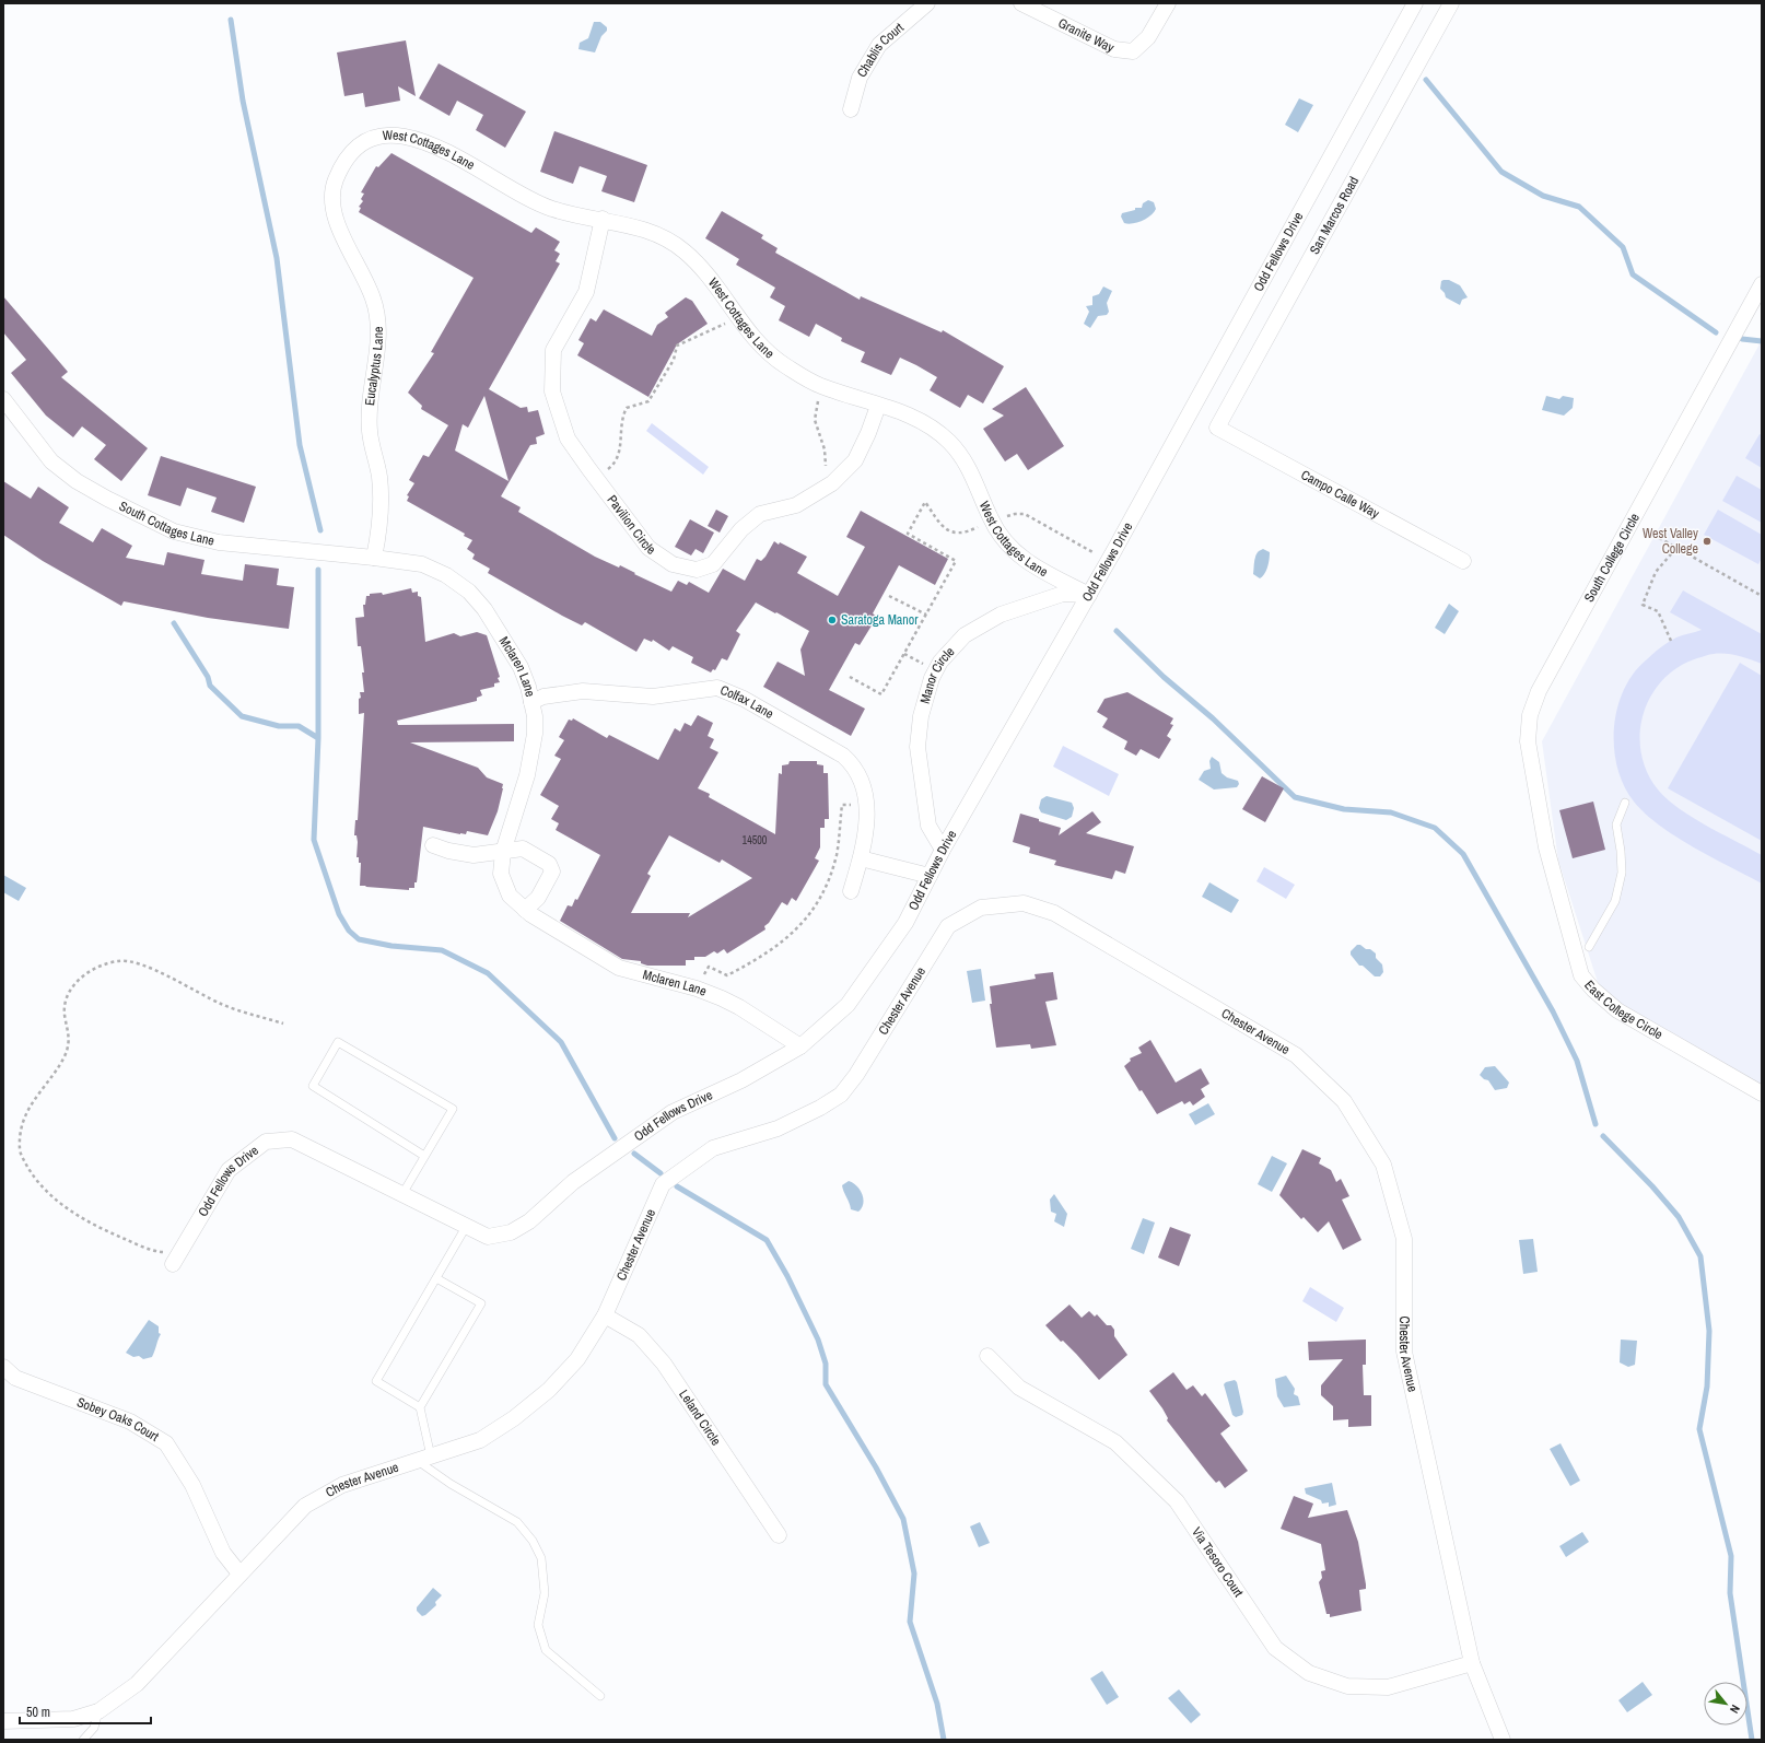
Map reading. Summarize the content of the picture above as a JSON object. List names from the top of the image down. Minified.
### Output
{"streets":{"street":["Granite Way","Chablis Court","West Cottages Lane","San Marcos Road","Odd Fellows Drive","Eucalyptus Lane","Campo Calle Way","South Cottages Lane","Pavilion Circle","South College Circle","Mclaren Lane","Manor Circle","Colfax Lane","Chester Avenue","East College Circle","Leland Circle","Sobey Oaks Court","Via Tesoro Court"]},"crossings":[["West Cottages Lane","Odd Fellows Drive"],["West Cottages Lane","Eucalyptus Lane"],["West Cottages Lane","Pavilion Circle"],["West Cottages Lane","Manor Circle"],["San Marcos Road","Campo Calle Way"],["Odd Fellows Drive","Mclaren Lane"],["Odd Fellows Drive","Manor Circle"],["Eucalyptus Lane","South Cottages Lane"],["Eucalyptus Lane","Mclaren Lane"],["South Cottages Lane","Mclaren Lane"],["South College Circle","East College Circle"],["Mclaren Lane","Colfax Lane"],["Chester Avenue","Leland Circle"],["Chester Avenue","Sobey Oaks Court"],["Chester Avenue","Via Tesoro Court"]],"places":["West Valley College","Saratoga Manor"],"house_numbers":["14500"],"scale_bar":"50 m","north":"bottom right"}
